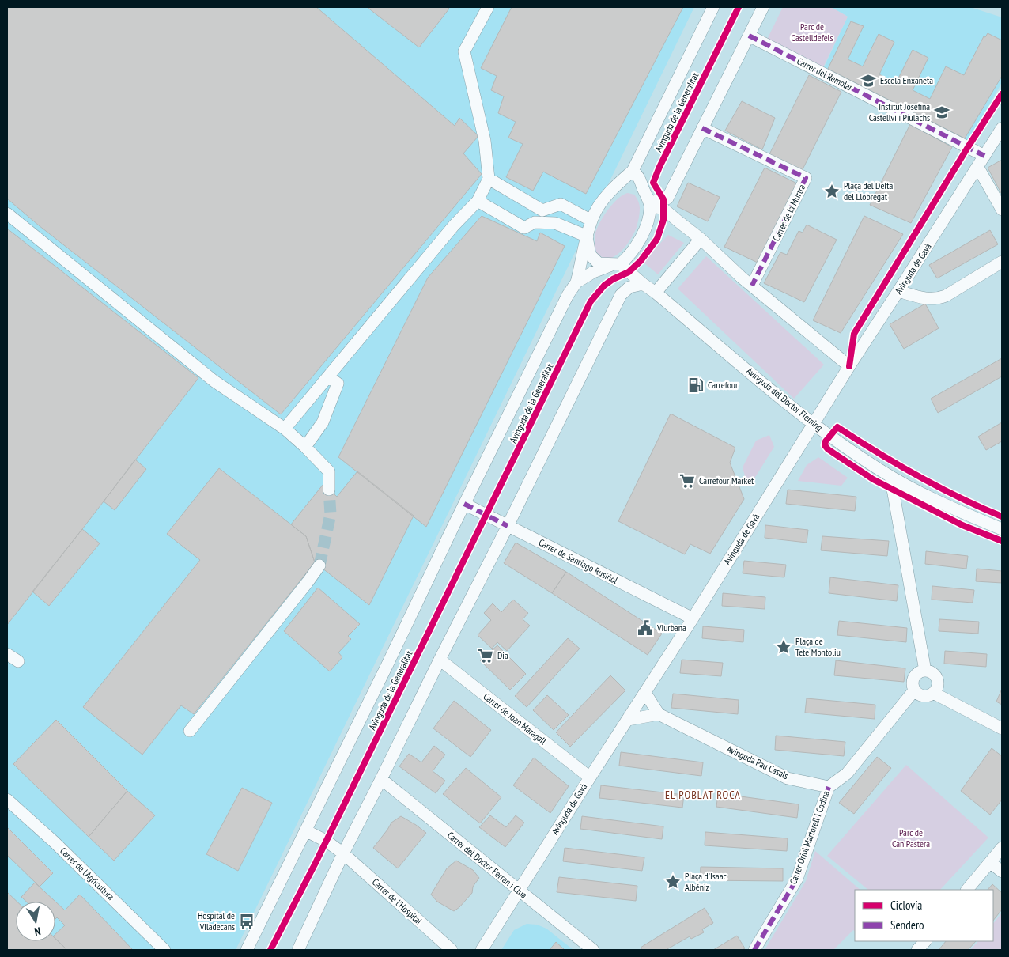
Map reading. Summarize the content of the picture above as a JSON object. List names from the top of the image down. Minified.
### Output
{"streets":{"street":["Carrer del Remolar","Avinguda de la Generalitat","Carrer de la Murtra","Avinguda de Gavà","Avinguda del Doctor Fleming","Carrer de Santiago Rusiñol","Carrer de Joan Maragall","Avinguda Pau Casals","Carrer Oriol Martorell i Codina","Carrer del Doctor Ferran i Clua","Carrer de l'Agricultura","Carrer de l'Hospital"]},"crossings":[["Carrer del Remolar","Avinguda de Gavà"],["Avinguda de la Generalitat","Carrer de Santiago Rusiñol"],["Avinguda de la Generalitat","Carrer de l'Hospital"],["Avinguda de Gavà","Avinguda del Doctor Fleming"],["Avinguda de Gavà","Carrer de Santiago Rusiñol"],["Avinguda de Gavà","Carrer de Joan Maragall"],["Avinguda de Gavà","Carrer del Doctor Ferran i Clua"],["Avinguda Pau Casals","Carrer Oriol Martorell i Codina"]],"districts":["EL POBLAT ROCA"],"parks":["Parc de Castelldefels","Parc de Can Pastera"],"places":{"school or university":["Escola Enxaneta","Institut Josefina Castellví i Piulachs"],"place":["Plaça del Delta del Llobregat","Plaça de Tete Montoliu","Plaça d'Isaac Albéniz"],"fuel station":["Carrefour"],"supermarket":["Carrefour Market","Dia"],"public building":["Viurbana"],"bus stop":["Hospital de Viladecans"]},"legend":["Ciclovía","Sendero"],"north":"bottom"}
